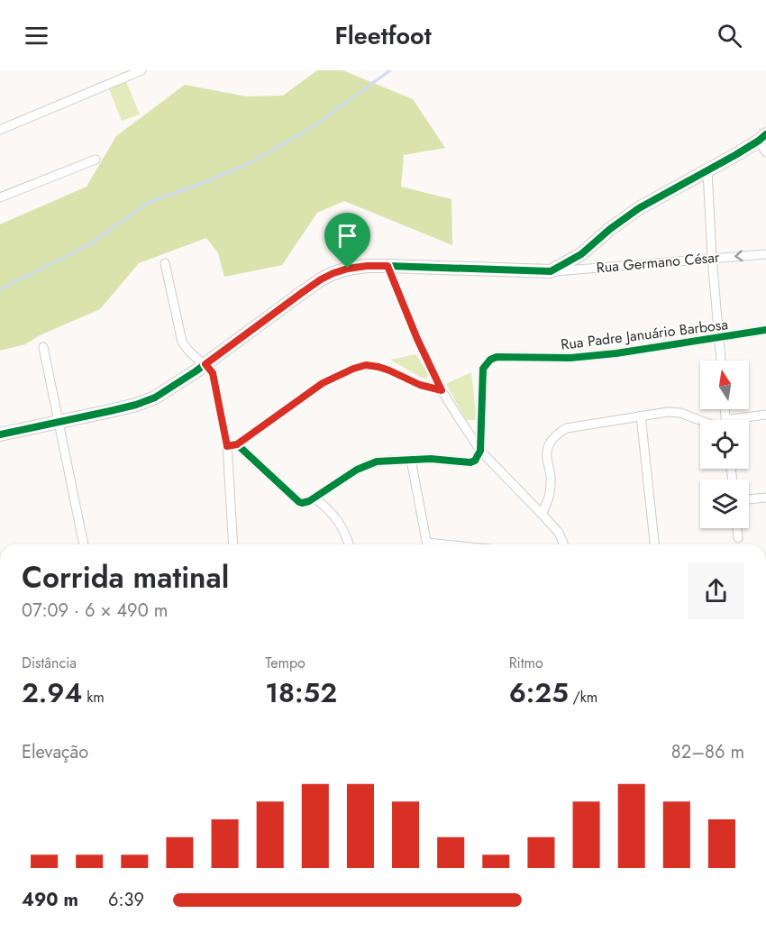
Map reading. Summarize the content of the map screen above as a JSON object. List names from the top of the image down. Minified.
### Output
{"streets":{"street":["Rua Germano César","Rua Padre Januário Barbosa"]},"north":"top","page":{"header":"Fleetfoot","heading":["Corrida matinal","07:09 · 6 × 490 m"],"stats":[["Distância","2.94 km"],["Tempo","18:52"],["Ritmo","6:25 /km"]],"chart":["Elevação","82–86 m"],"list":[{"name":"490 m","note":"6:39"}]}}
